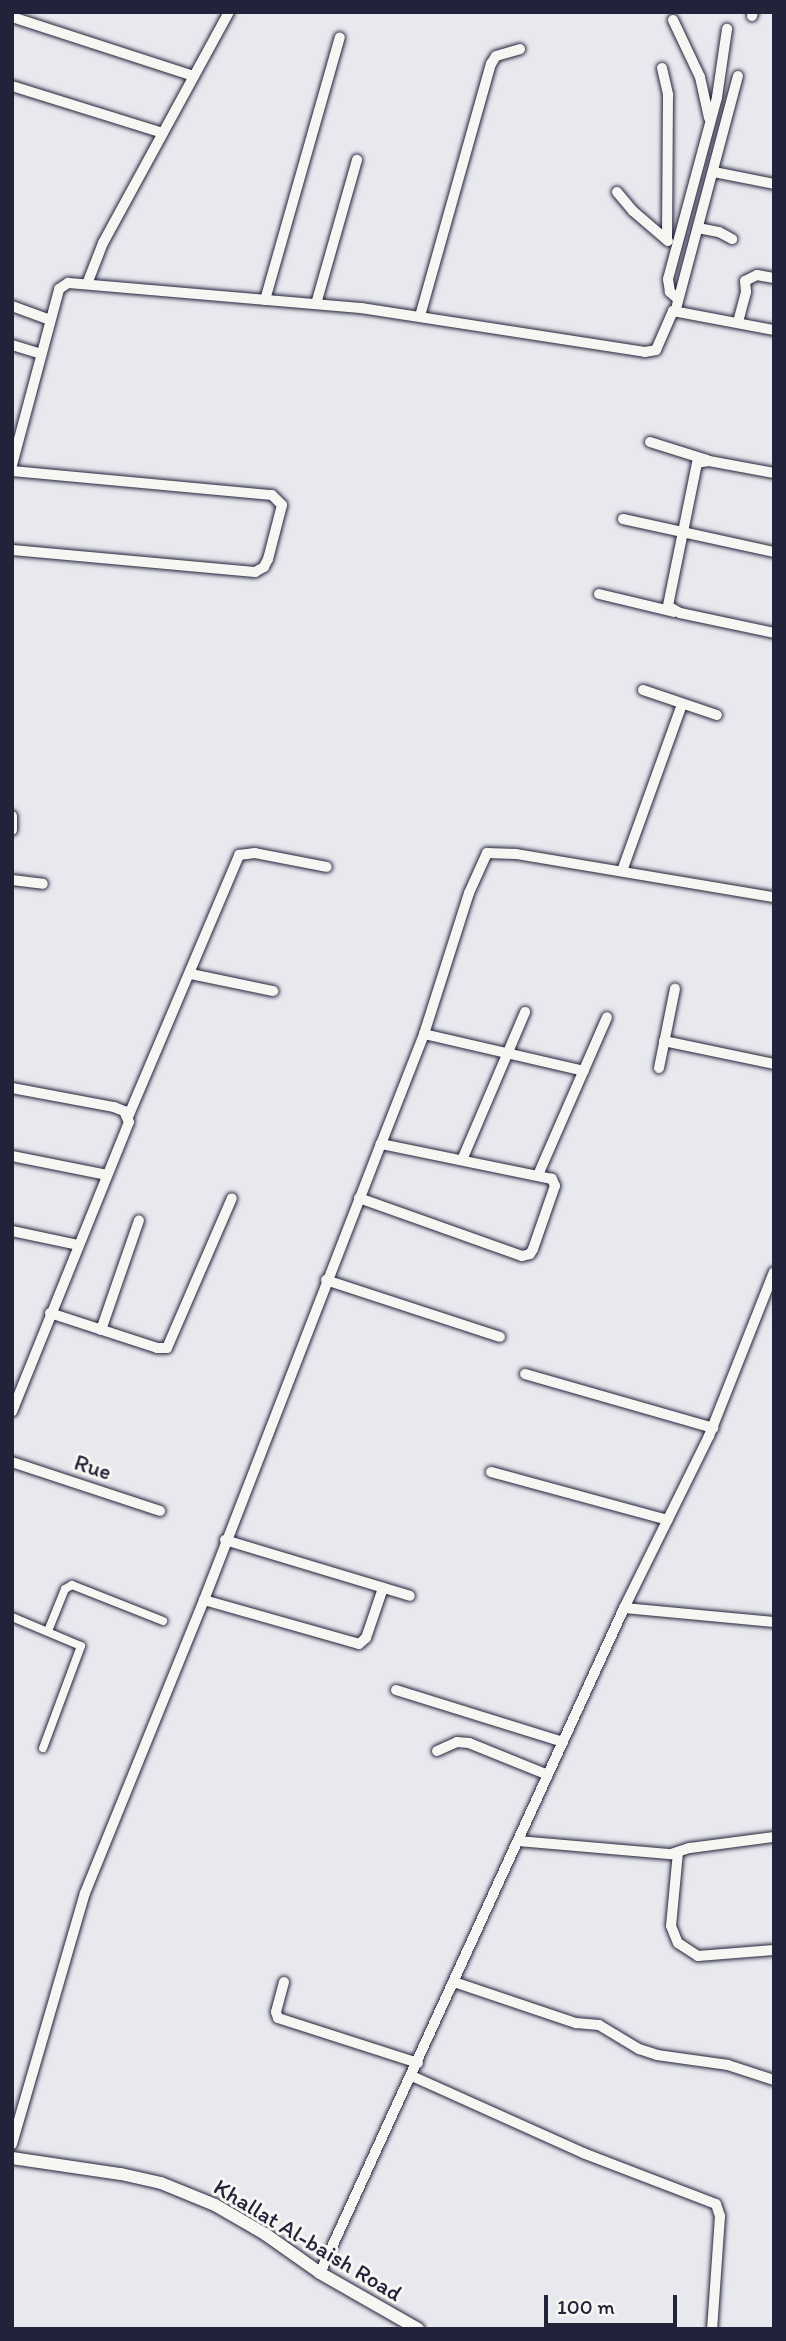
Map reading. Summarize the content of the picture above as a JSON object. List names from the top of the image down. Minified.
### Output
{"streets":{"street":["Rue","Khallat Al-baish Road"]},"scale_bar":"100 m"}
